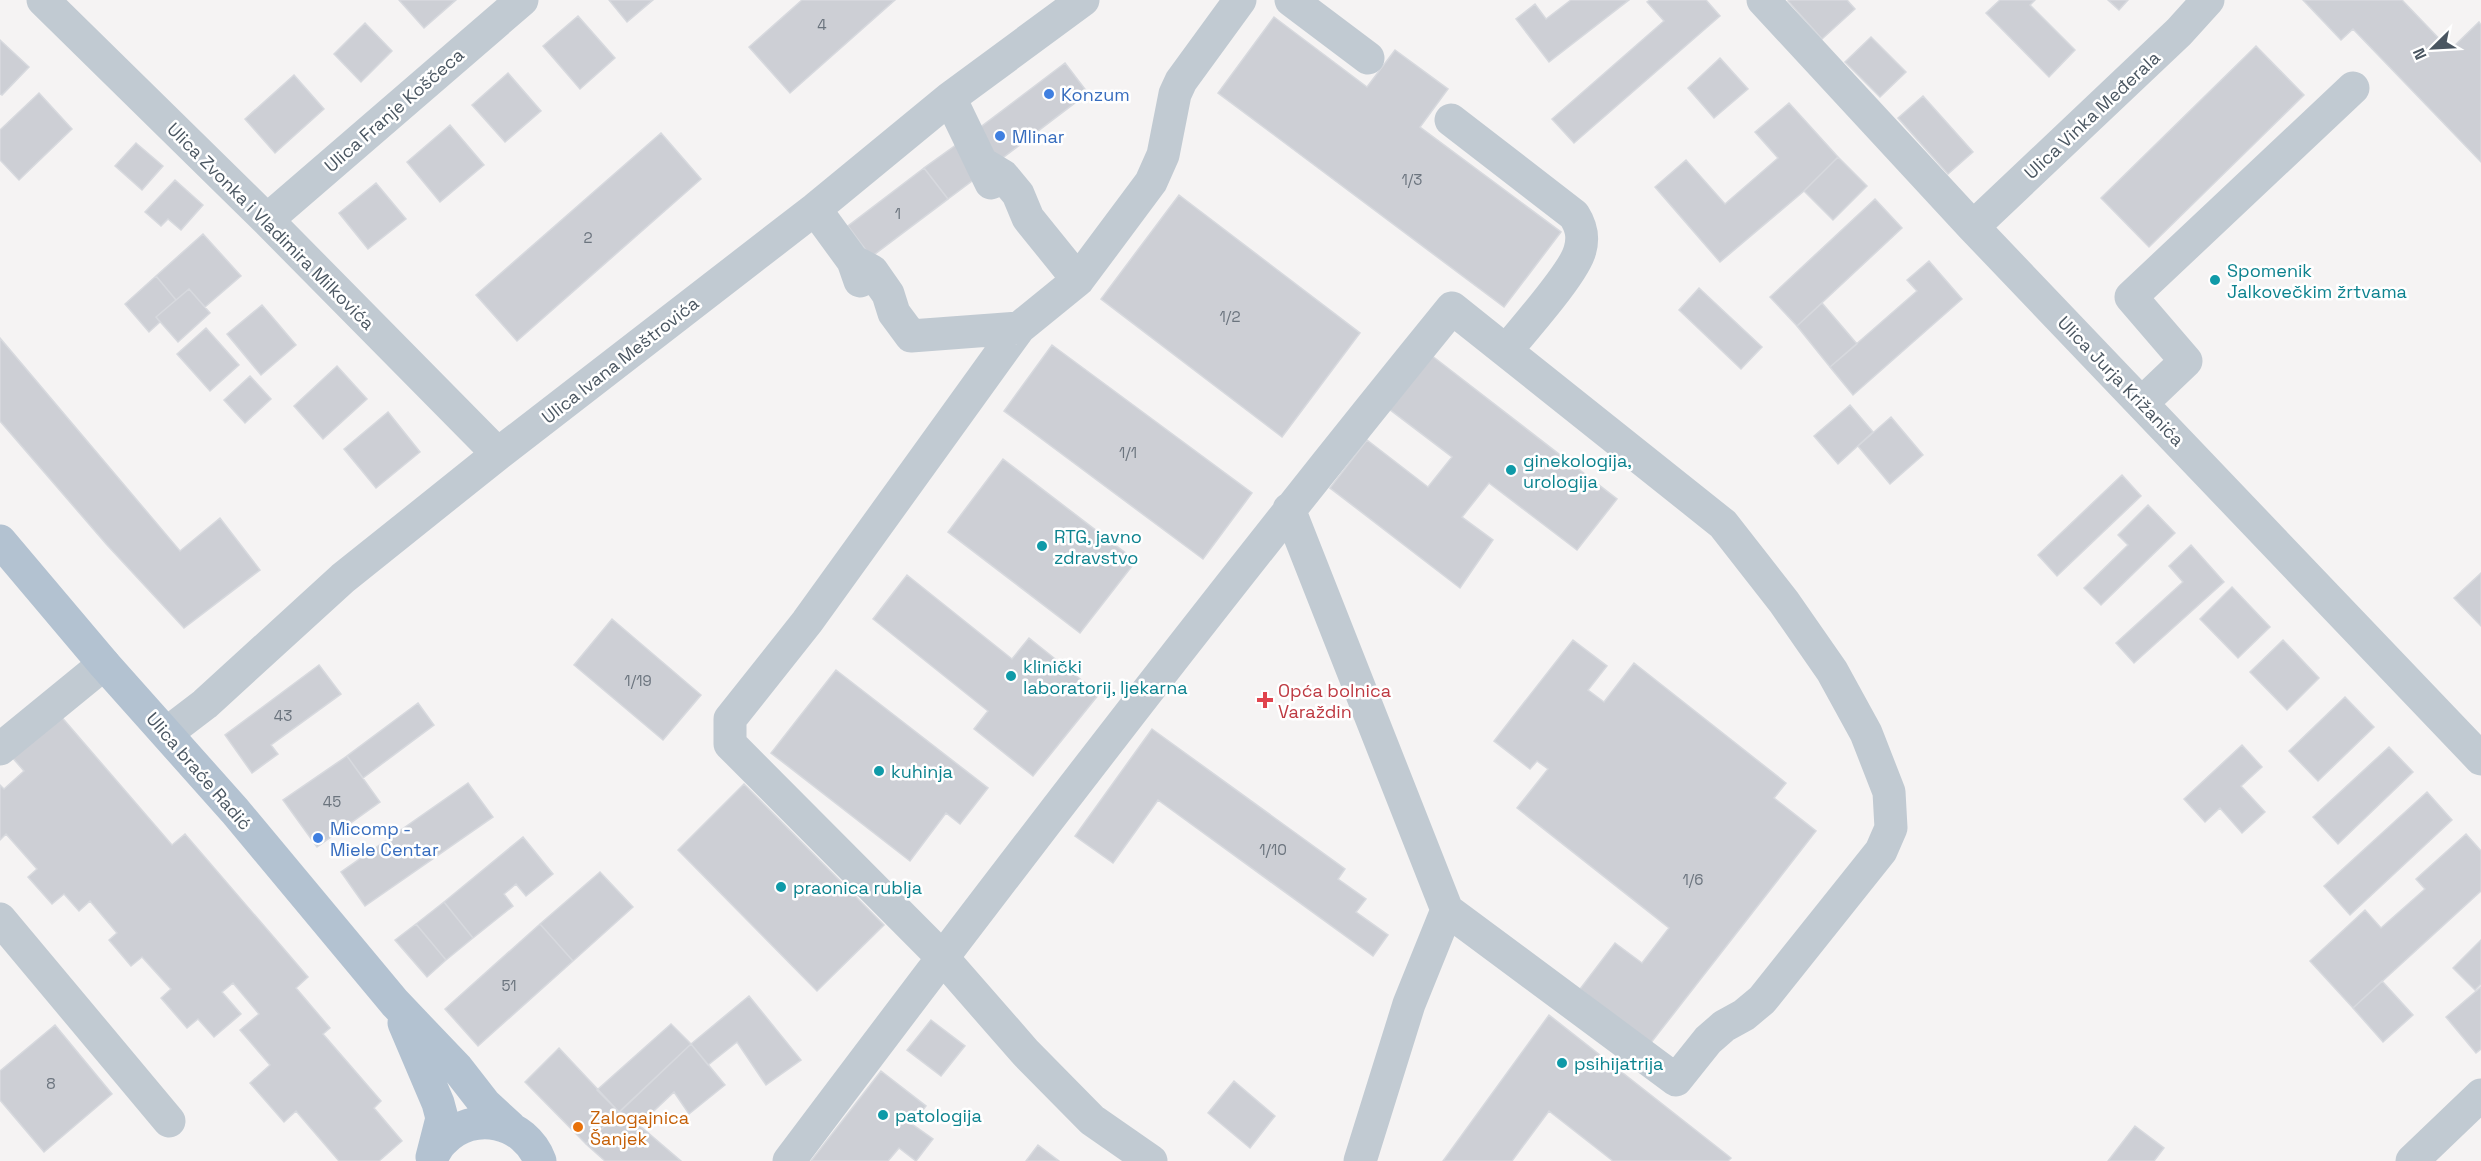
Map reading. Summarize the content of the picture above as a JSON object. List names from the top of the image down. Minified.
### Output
{"streets":{"main road":["Ulica braće Radić"],"street":["Ulica Franje Koščeca","Ulica Vinka Međerala","Ulica Zvonka i Vladimira Milkovića","Ulica Ivana Meštrovića","Ulica Jurja Križanića"]},"crossings":[["Ulica Franje Koščeca","Ulica Zvonka i Vladimira Milkovića"],["Ulica Vinka Međerala","Ulica Jurja Križanića"],["Ulica Zvonka i Vladimira Milkovića","Ulica Ivana Meštrovića"],["Ulica Ivana Meštrovića","Ulica braće Radić"]],"places":{"other":["Konzum","Mlinar","Spomenik Jalkovečkim žrtvama","ginekologija, urologija","RTG, javno zdravstvo","klinički laboratorij, ljekarna","kuhinja","Micomp - Miele Centar","praonica rublja","psihijatrija","patologija","Zalogajnica Šanjek"],"health":["Opća bolnica Varaždin"]},"house_numbers":["4","1/3","1","2","1/2","1/1","1/19","43","45","1/10","1/6","51","8"],"north":"bottom left"}
